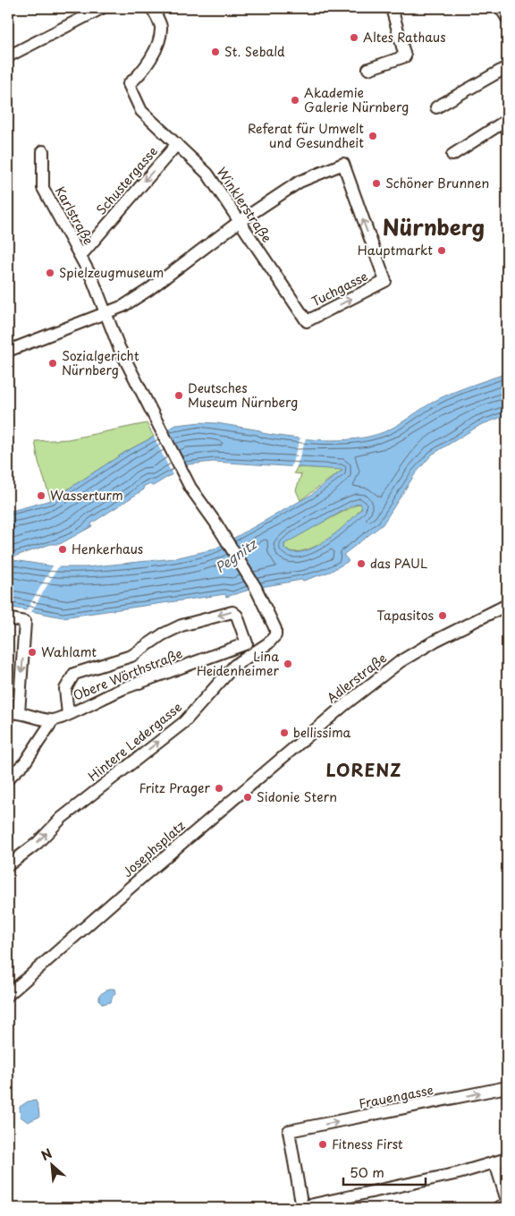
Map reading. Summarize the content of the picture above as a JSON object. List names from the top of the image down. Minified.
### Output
{"streets":{"street":["Schustergasse","Winklerstraße","Karlstraße","Tuchgasse","Obere Wörthstraße","Adlerstraße","Hintere Ledergasse","Josephsplatz","Frauengasse"]},"crossings":[["Schustergasse","Winklerstraße"],["Schustergasse","Karlstraße"],["Winklerstraße","Tuchgasse"],["Karlstraße","Hintere Ledergasse"],["Adlerstraße","Josephsplatz"]],"one_way":["Hintere Ledergasse"],"districts":["Nürnberg","LORENZ"],"water":["Pegnitz"],"places":["Altes Rathaus","St. Sebald","Akademie Galerie Nürnberg","Referat für Umwelt und Gesundheit","Schöner Brunnen","Hauptmarkt","Spielzeugmuseum","Sozialgericht Nürnberg","Deutsches Museum Nürnberg","Wasserturm","Henkerhaus","das PAUL","Tapasitos","Wahlamt","Lina Heidenheimer","bellissima","Fritz Prager","Sidonie Stern","Fitness First"],"scale_bar":"50 m","north":"top left"}
